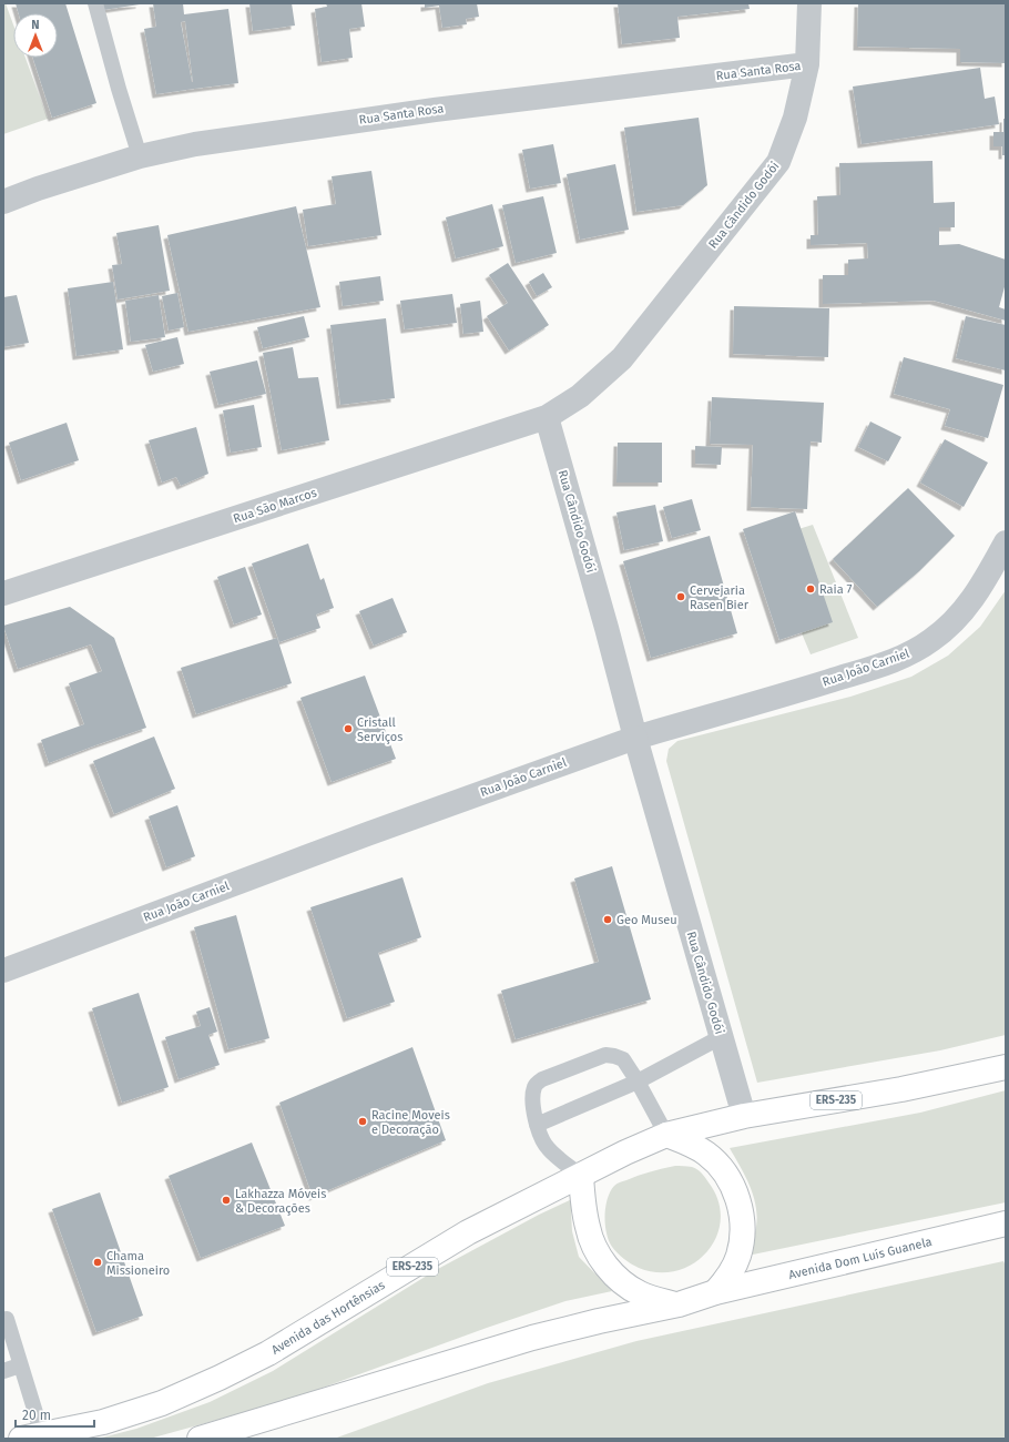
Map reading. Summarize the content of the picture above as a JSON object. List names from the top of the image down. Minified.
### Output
{"streets":{"main road":["ERS-235","Avenida Dom Luís Guanela","Avenida das Hortênsias"],"street":["Rua Santa Rosa","Rua Cândido Godói","Rua São Marcos","Rua João Carniel"]},"crossings":[["Rua Santa Rosa","Rua Cândido Godói"],["Rua Cândido Godói","Rua São Marcos"],["Rua Cândido Godói","Rua João Carniel"],["Rua Cândido Godói","ERS-235"],["ERS-235","Avenida das Hortênsias"]],"places":["Raia 7","Cervejaria Rasen Bier","Cristall Serviços","Geo Museu","Racine Moveis e Decoração","Lakhazza Móveis & Decorações","Chama Missioneiro"],"scale_bar":"20 m","north":"top"}
